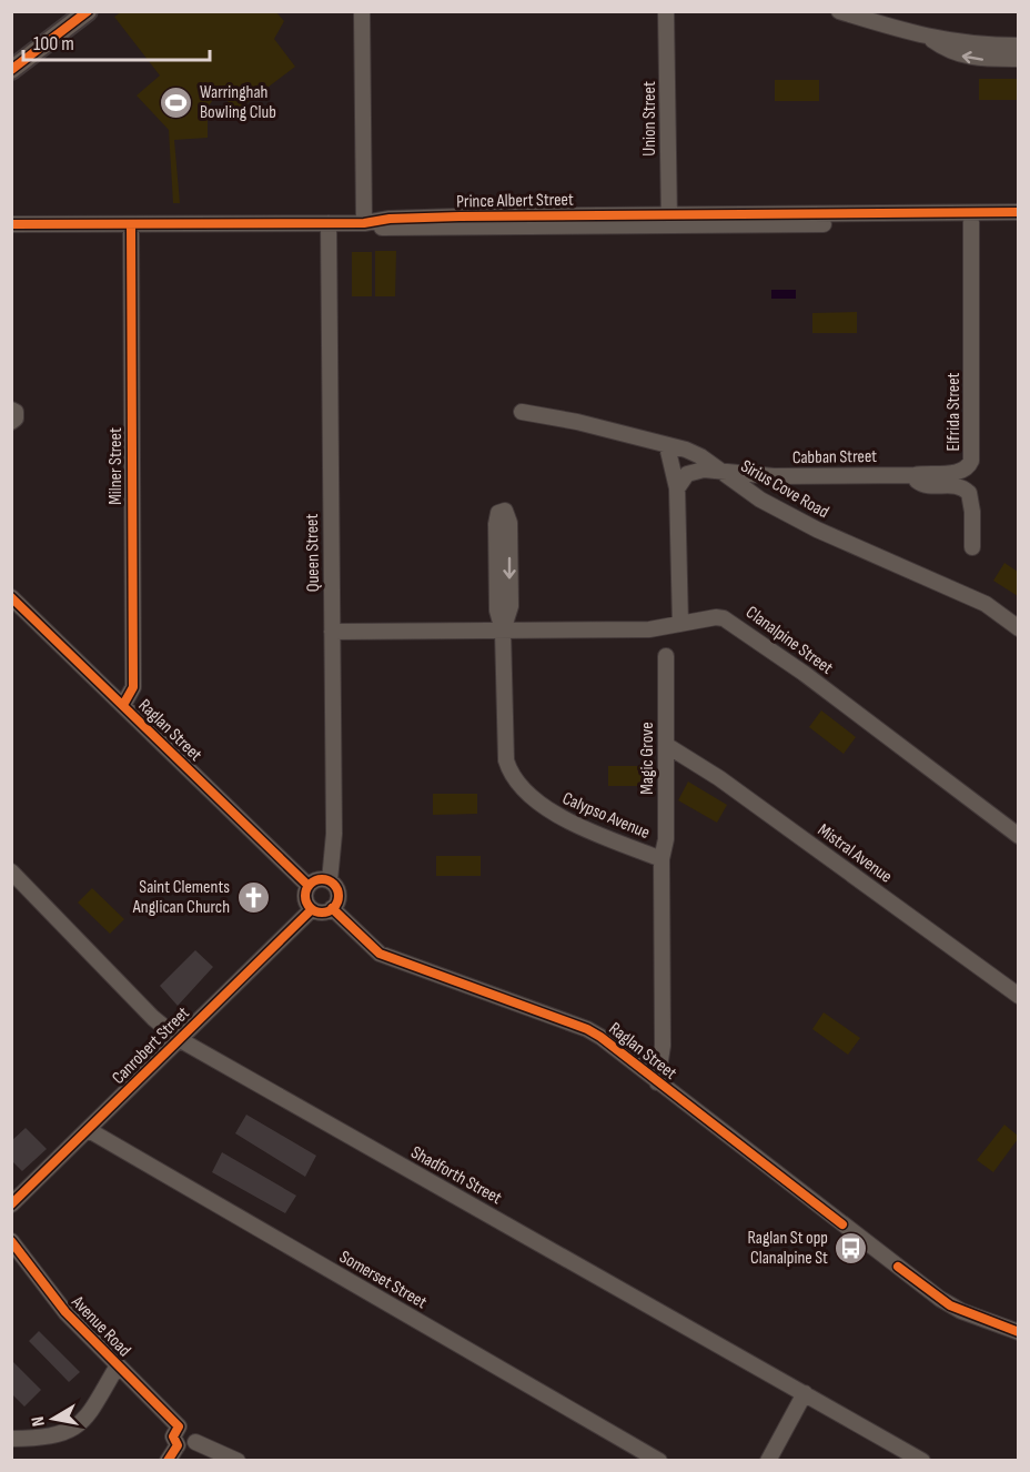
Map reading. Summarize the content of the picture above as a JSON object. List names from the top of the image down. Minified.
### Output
{"streets":{"street":["Union Street","Prince Albert Street","Elfrida Street","Cabban Street","Milner Street","Sirius Cove Road","Queen Street","Clanalpine Street","Raglan Street","Magic Grove","Calypso Avenue","Mistral Avenue","Canrobert Street","Shadforth Street","Somerset Street","Avenue Road"]},"crossings":[["Union Street","Prince Albert Street"],["Prince Albert Street","Elfrida Street"],["Prince Albert Street","Milner Street"],["Prince Albert Street","Queen Street"],["Elfrida Street","Cabban Street"],["Cabban Street","Sirius Cove Road"],["Milner Street","Raglan Street"],["Queen Street","Clanalpine Street"],["Queen Street","Raglan Street"],["Queen Street","Canrobert Street"],["Clanalpine Street","Calypso Avenue"],["Raglan Street","Calypso Avenue"],["Raglan Street","Canrobert Street"],["Magic Grove","Calypso Avenue"],["Magic Grove","Mistral Avenue"],["Canrobert Street","Shadforth Street"],["Canrobert Street","Somerset Street"]],"places":{"sports":["Warringhah Bowling Club"],"church":["Saint Clements Anglican Church"],"bus stop":["Raglan St opp Clanalpine St"]},"scale_bar":"100 m","north":"left"}
